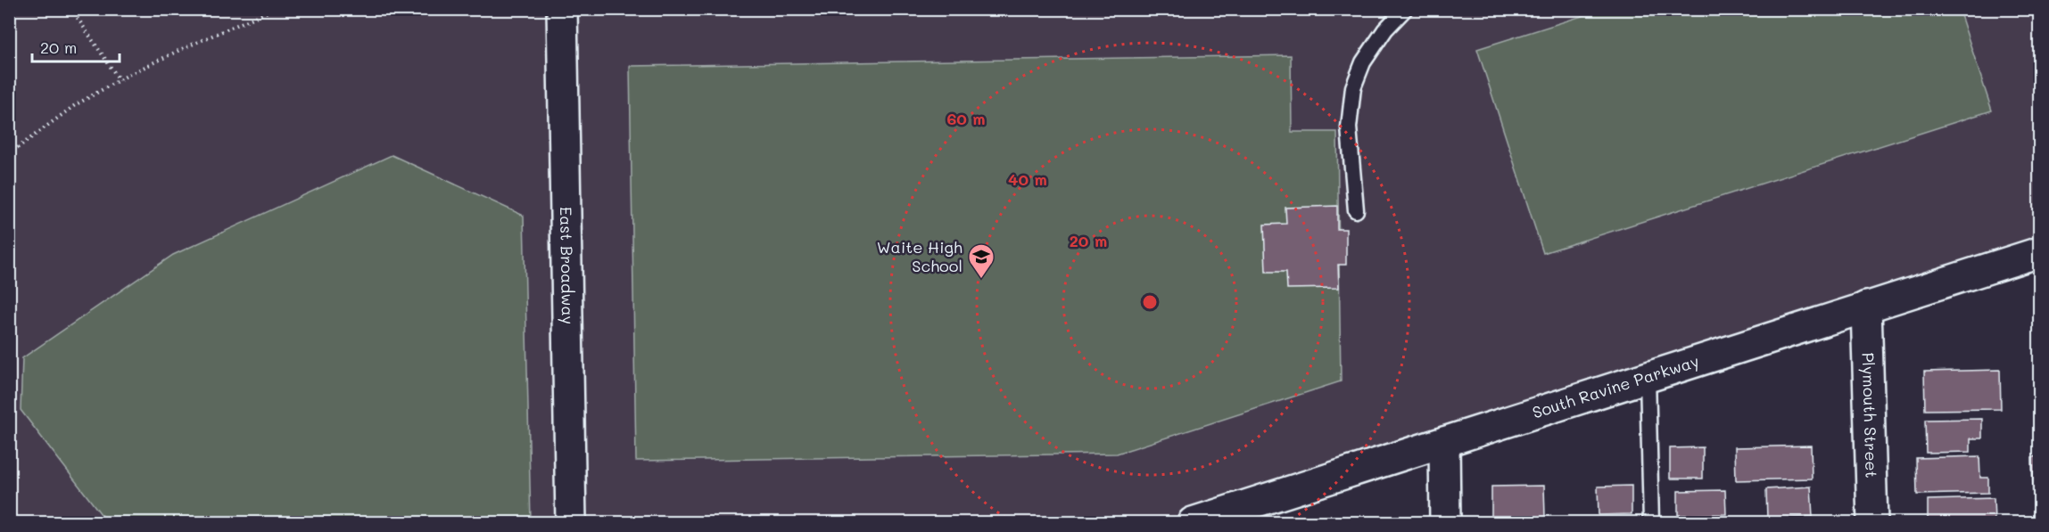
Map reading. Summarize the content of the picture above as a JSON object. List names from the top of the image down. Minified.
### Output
{"streets":{"street":["East Broadway","South Ravine Parkway","Plymouth Street"]},"crossings":[["South Ravine Parkway","Plymouth Street"]],"places":{"school or university":["Waite High School"]},"scale_bar":"20 m","rings":["60 m","40 m","20 m"]}
